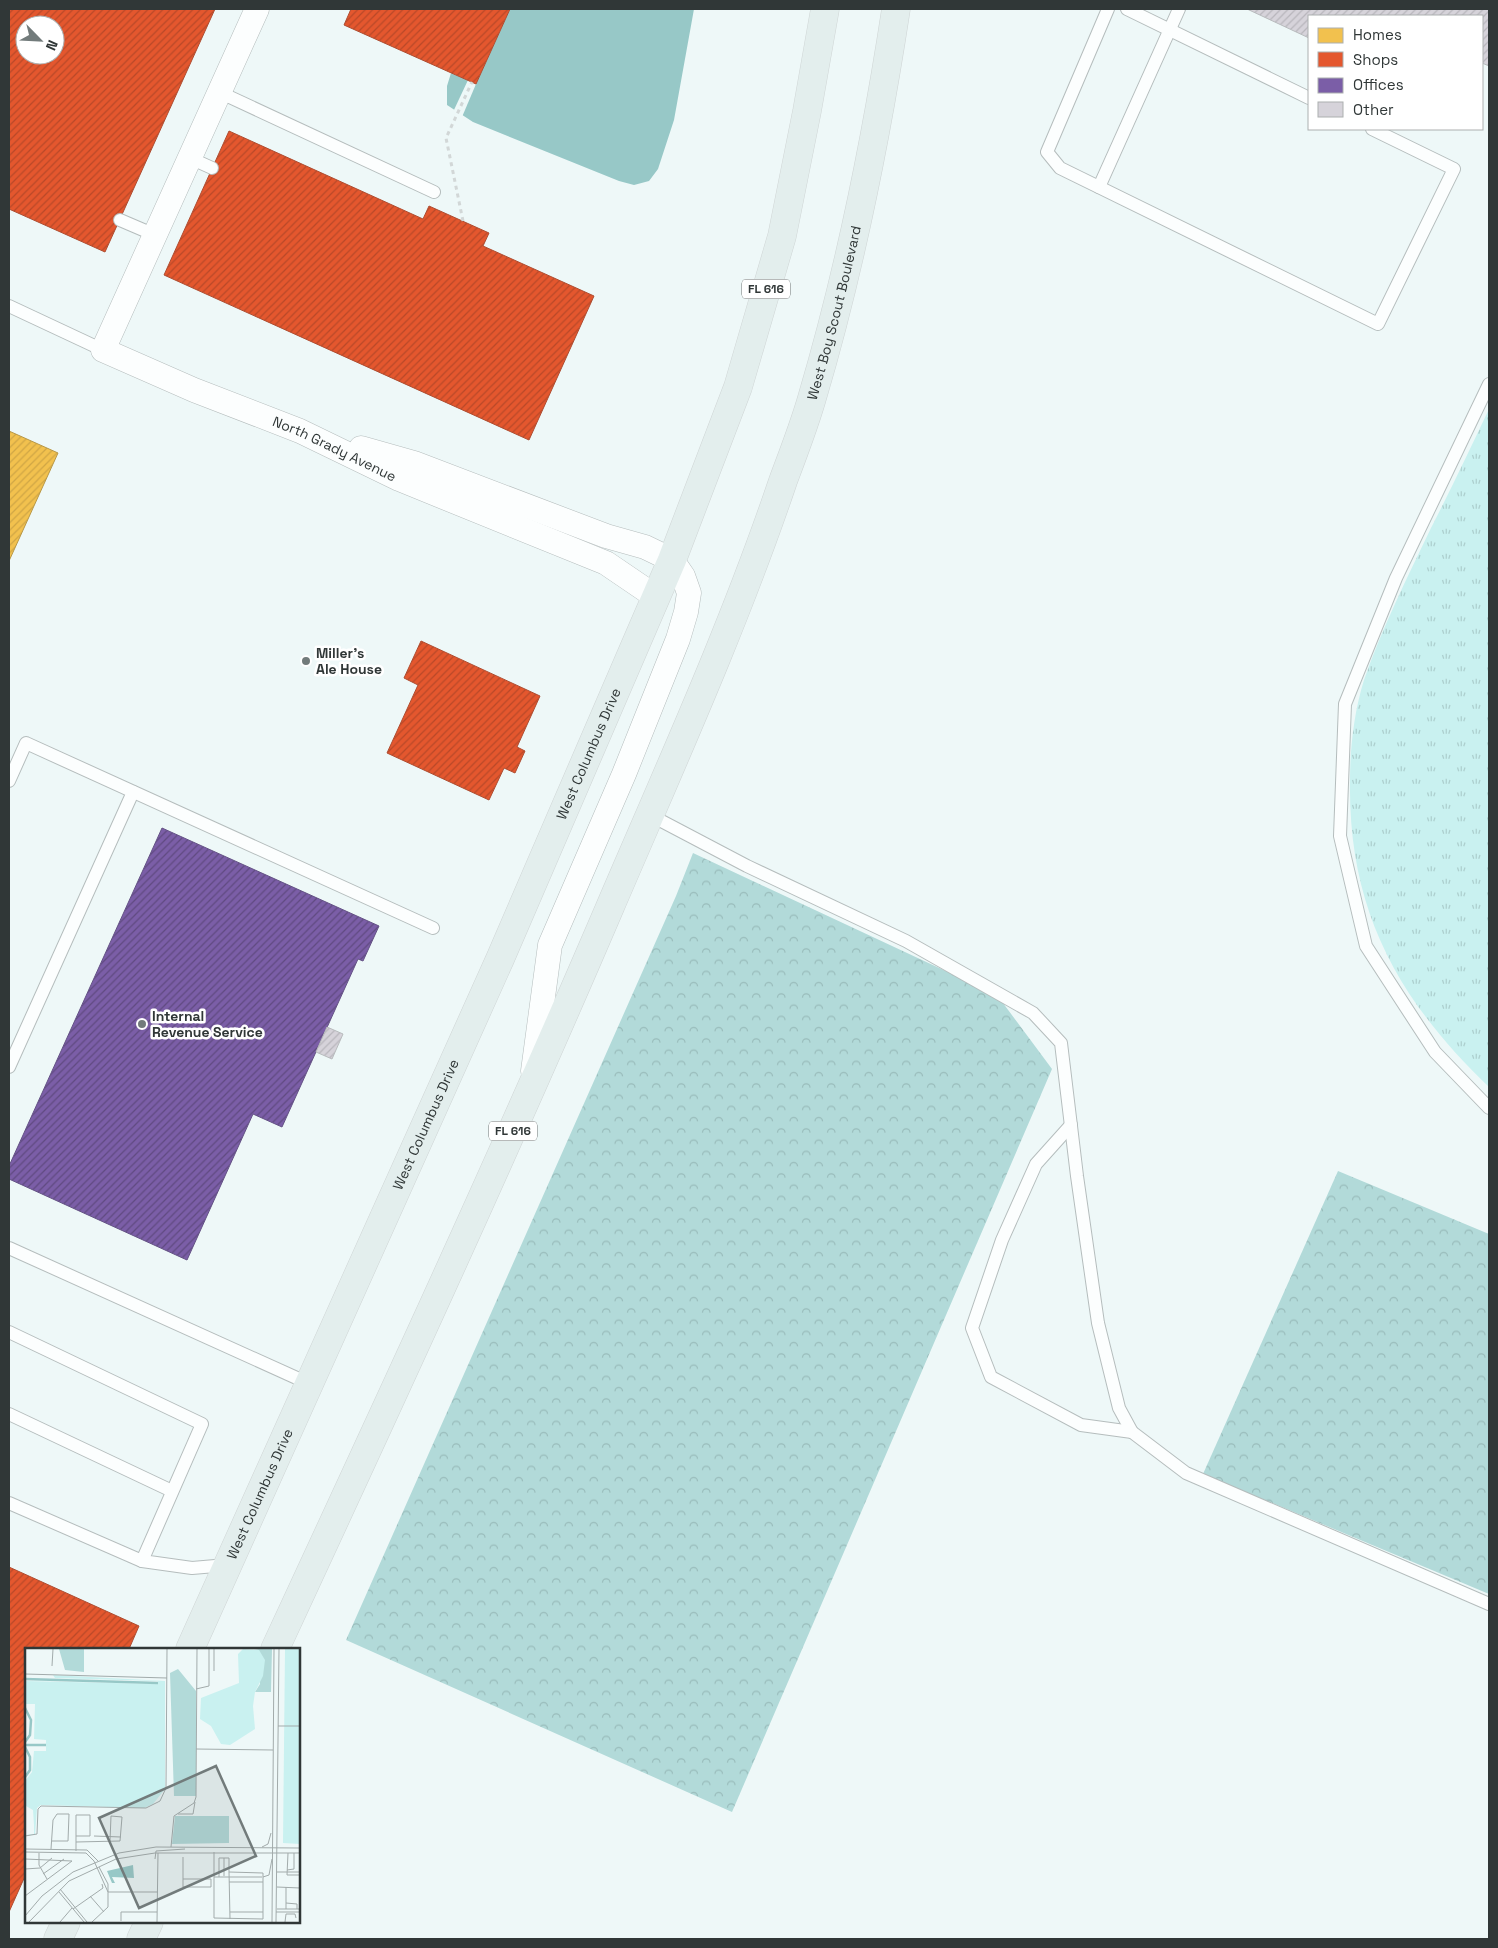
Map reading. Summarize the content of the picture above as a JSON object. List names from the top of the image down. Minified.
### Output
{"streets":{"main road":["FL 616","West Boy Scout Boulevard","West Columbus Drive"],"street":["North Grady Avenue"]},"crossings":[["FL 616","West Boy Scout Boulevard"],["FL 616","North Grady Avenue"],["FL 616","West Columbus Drive"],["North Grady Avenue","West Columbus Drive"]],"places":["Miller's Ale House","Internal Revenue Service"],"legend":["Homes","Shops","Offices","Other"],"north":"bottom right"}
